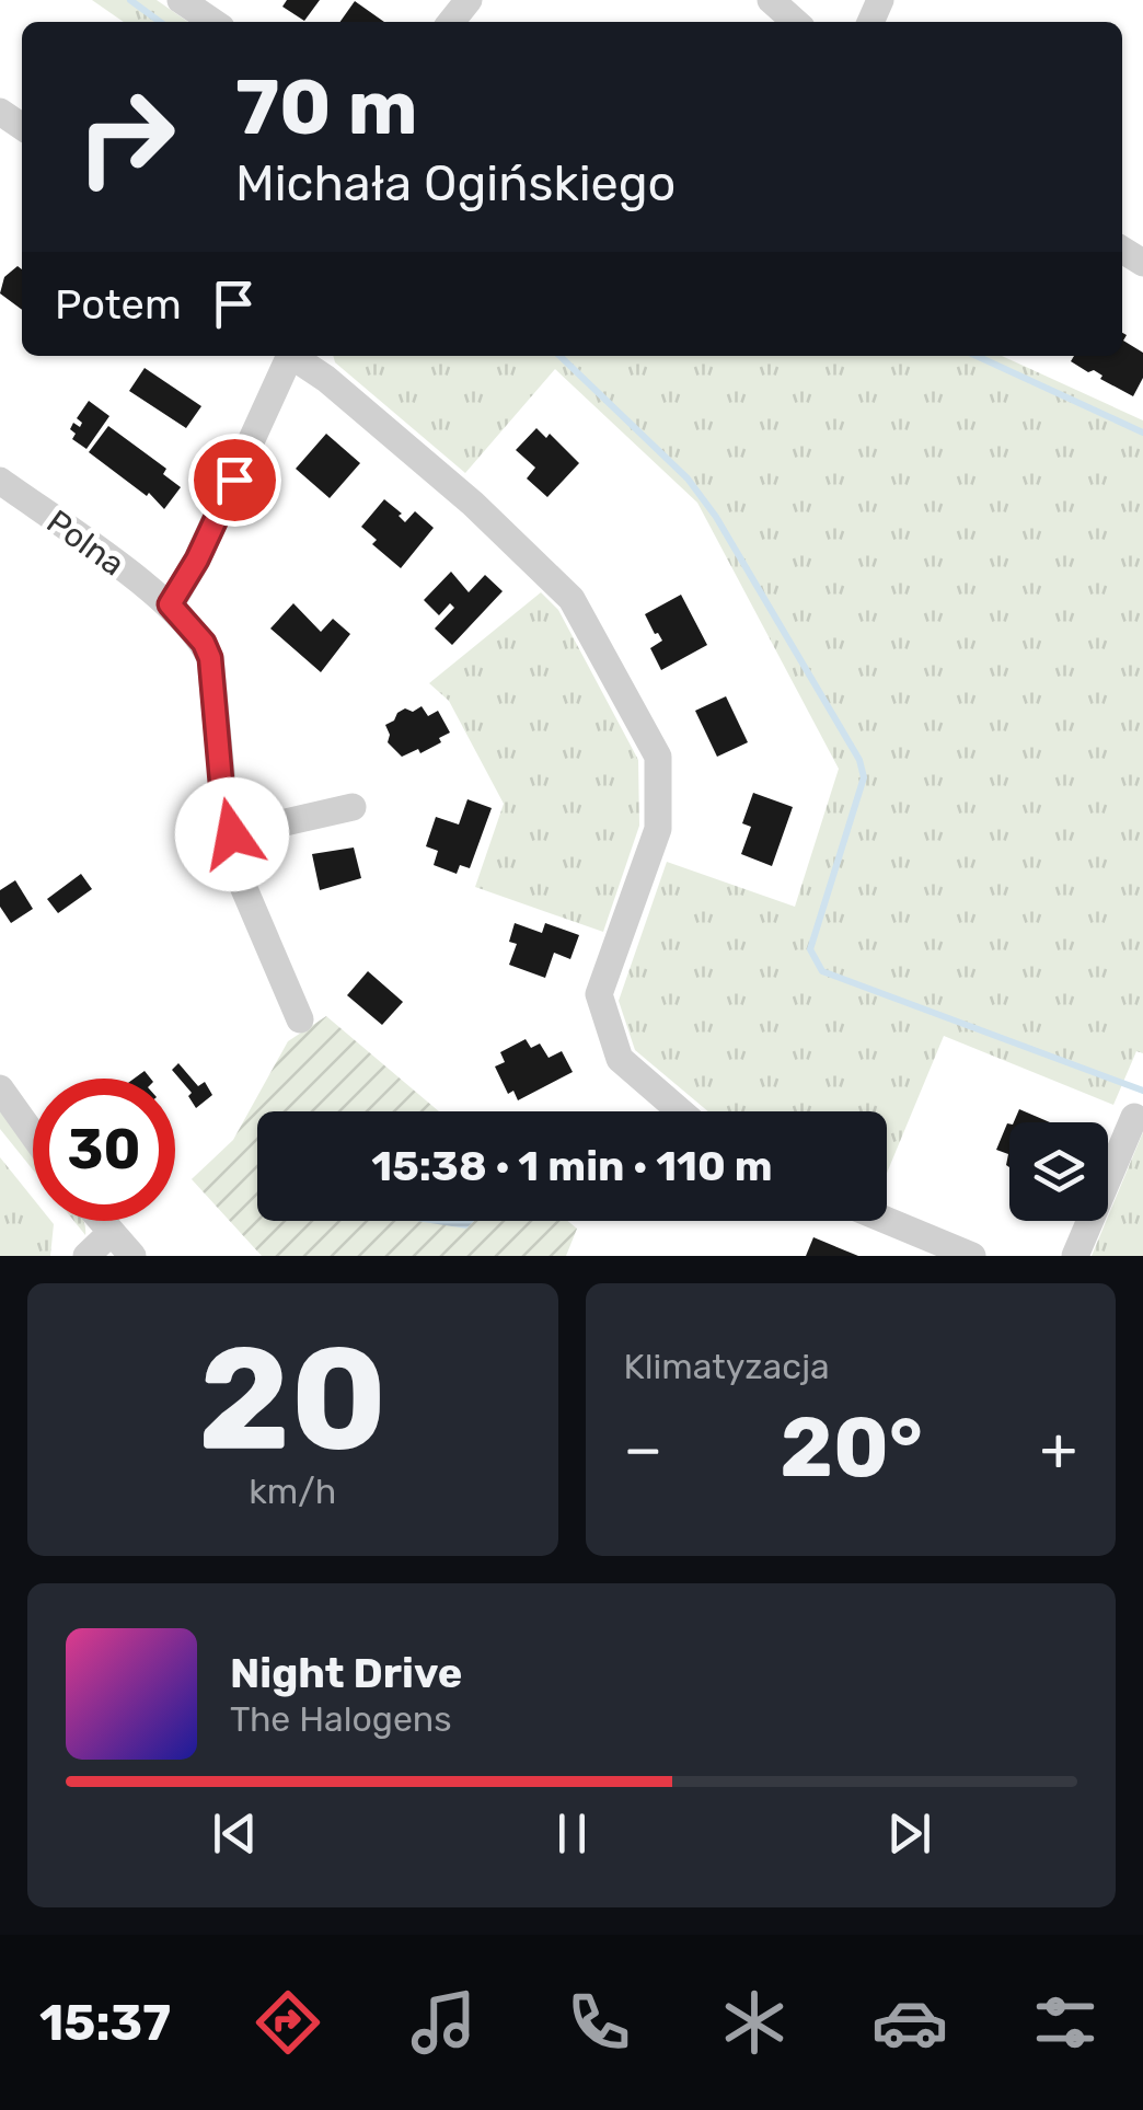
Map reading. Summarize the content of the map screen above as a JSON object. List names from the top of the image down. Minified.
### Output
{"streets":{"street":["Polna"]},"page":{"turn":["70 m","Michała Ogińskiego"],"then":"Potem","limit":"30","trip":"15:38 · 1 min · 110 m","tile":[["20","km/h"],"Klimatyzacja"],"heat":["−","20°","+"],"song":["Night Drive","The Halogens"],"tabs":"15:37"}}
